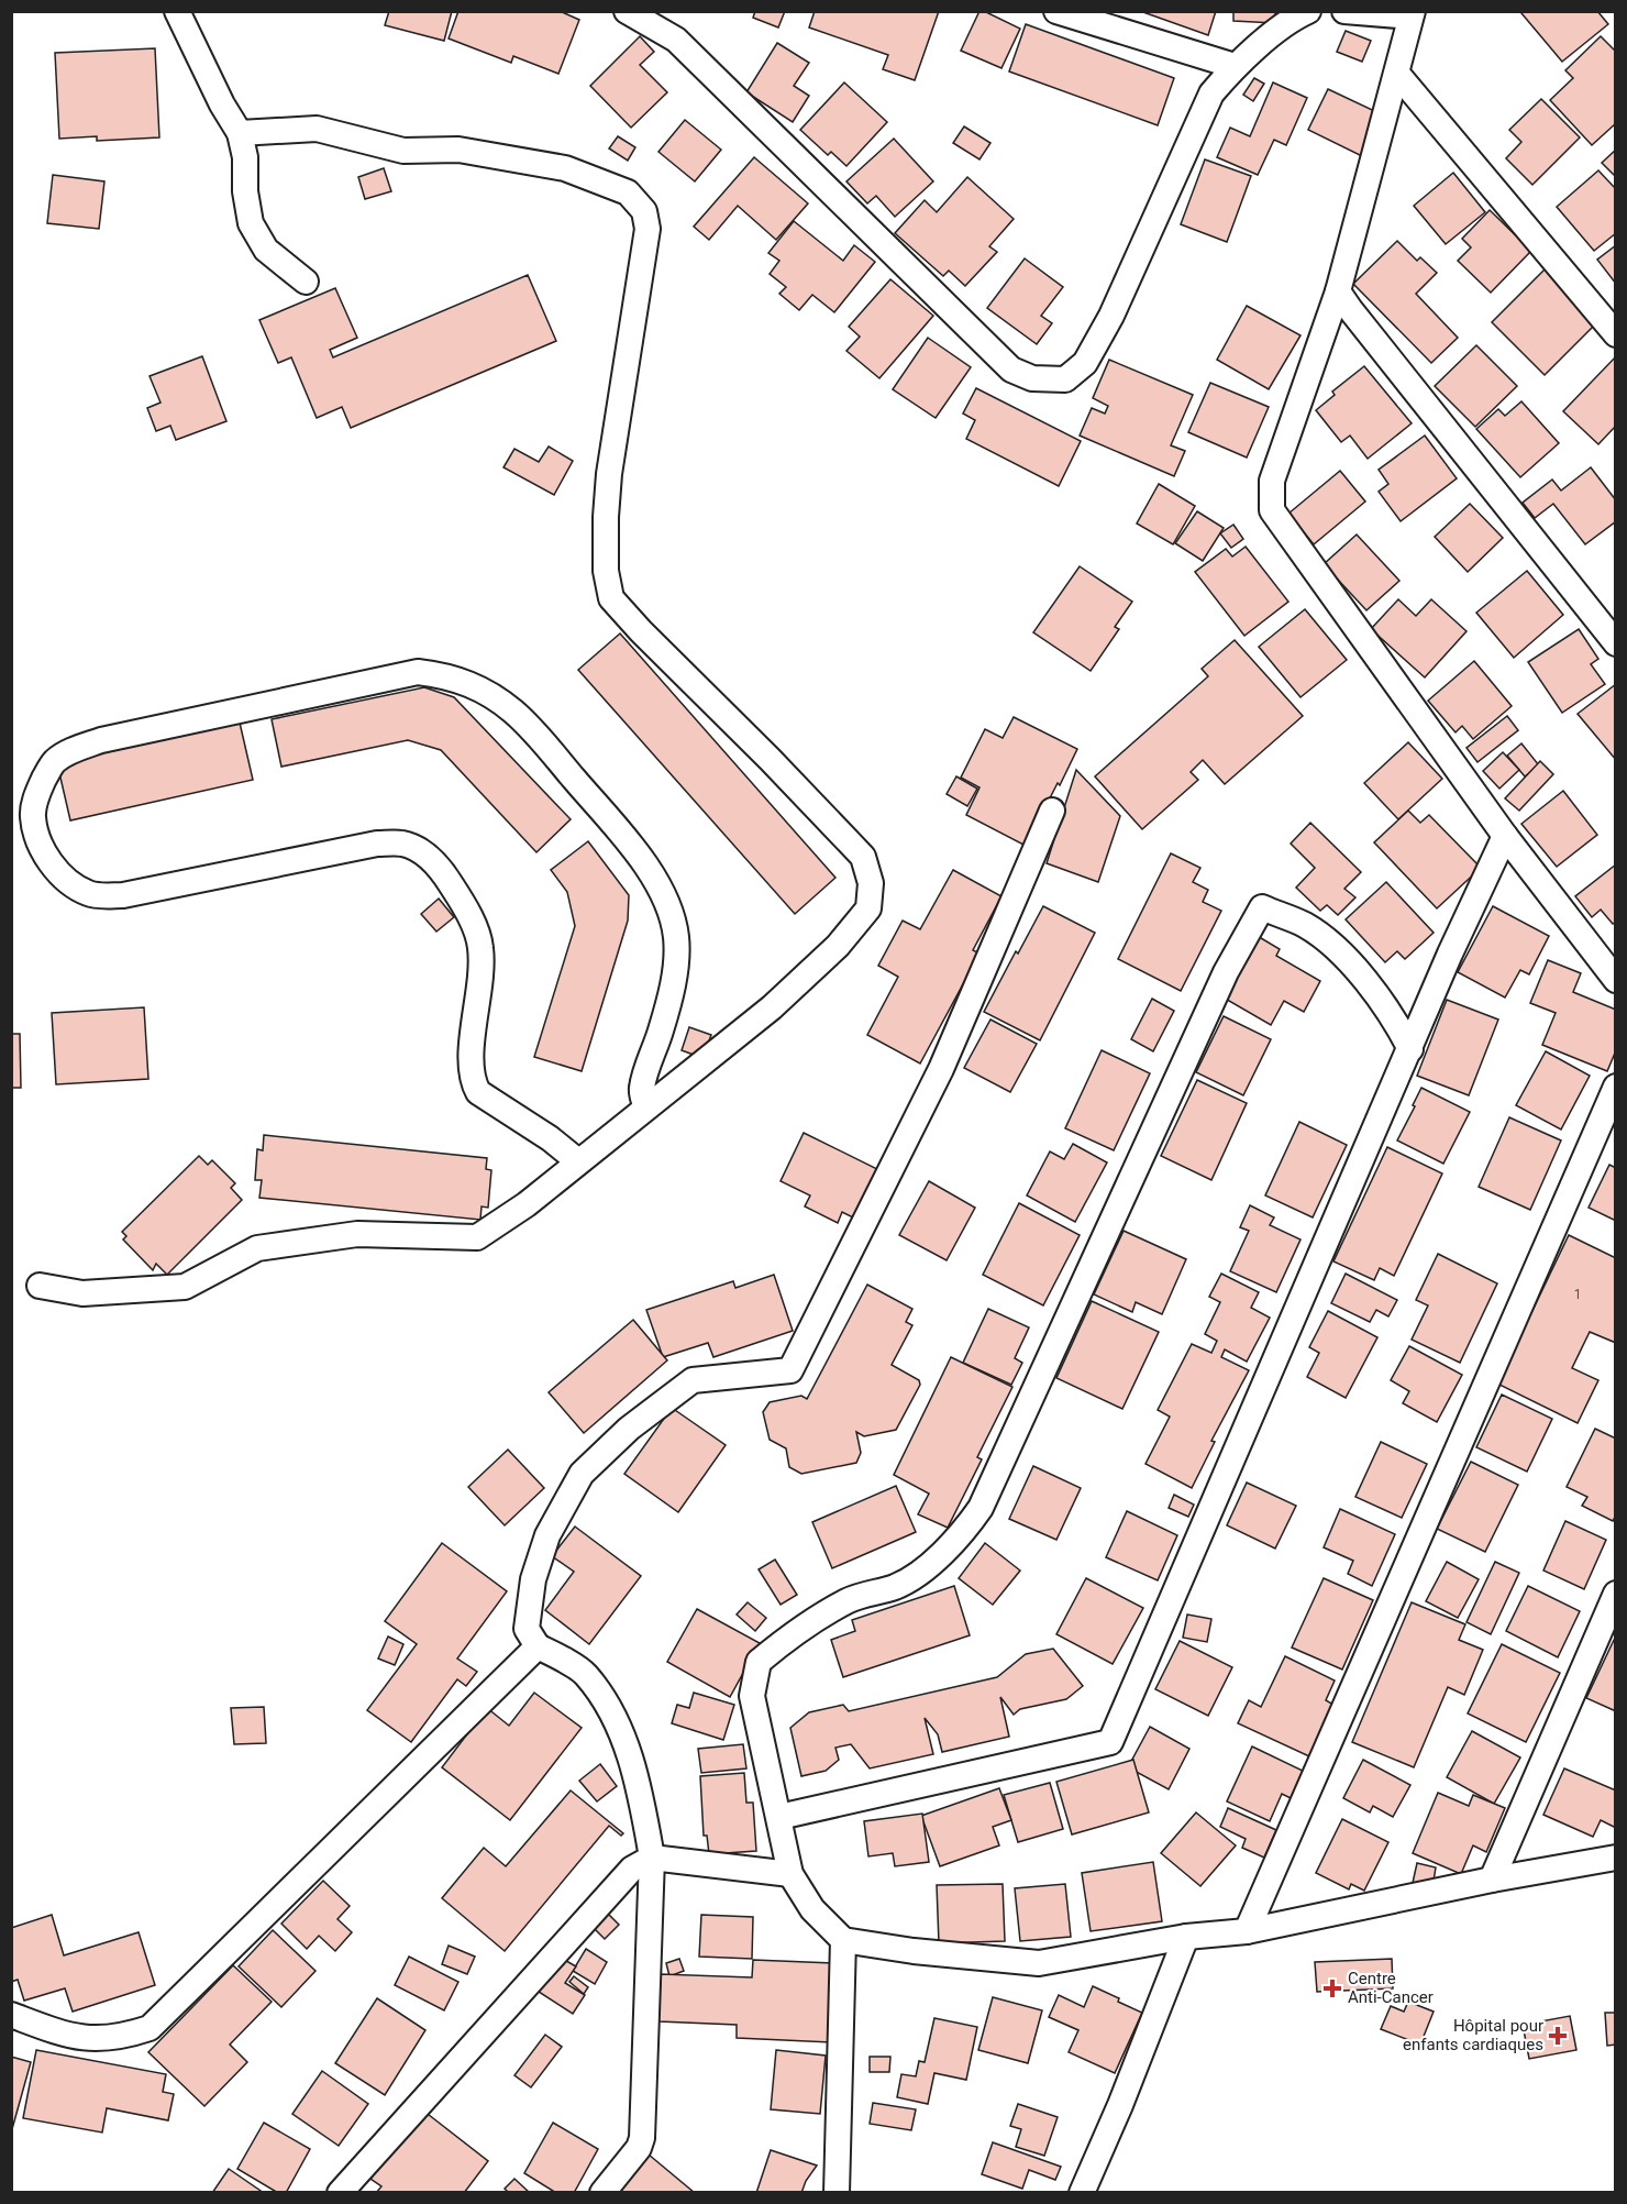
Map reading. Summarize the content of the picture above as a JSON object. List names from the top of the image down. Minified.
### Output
{"places":{"health":["Centre Anti-Cancer","Hôpital pour enfants cardiaques"]},"house_numbers":["1"]}
